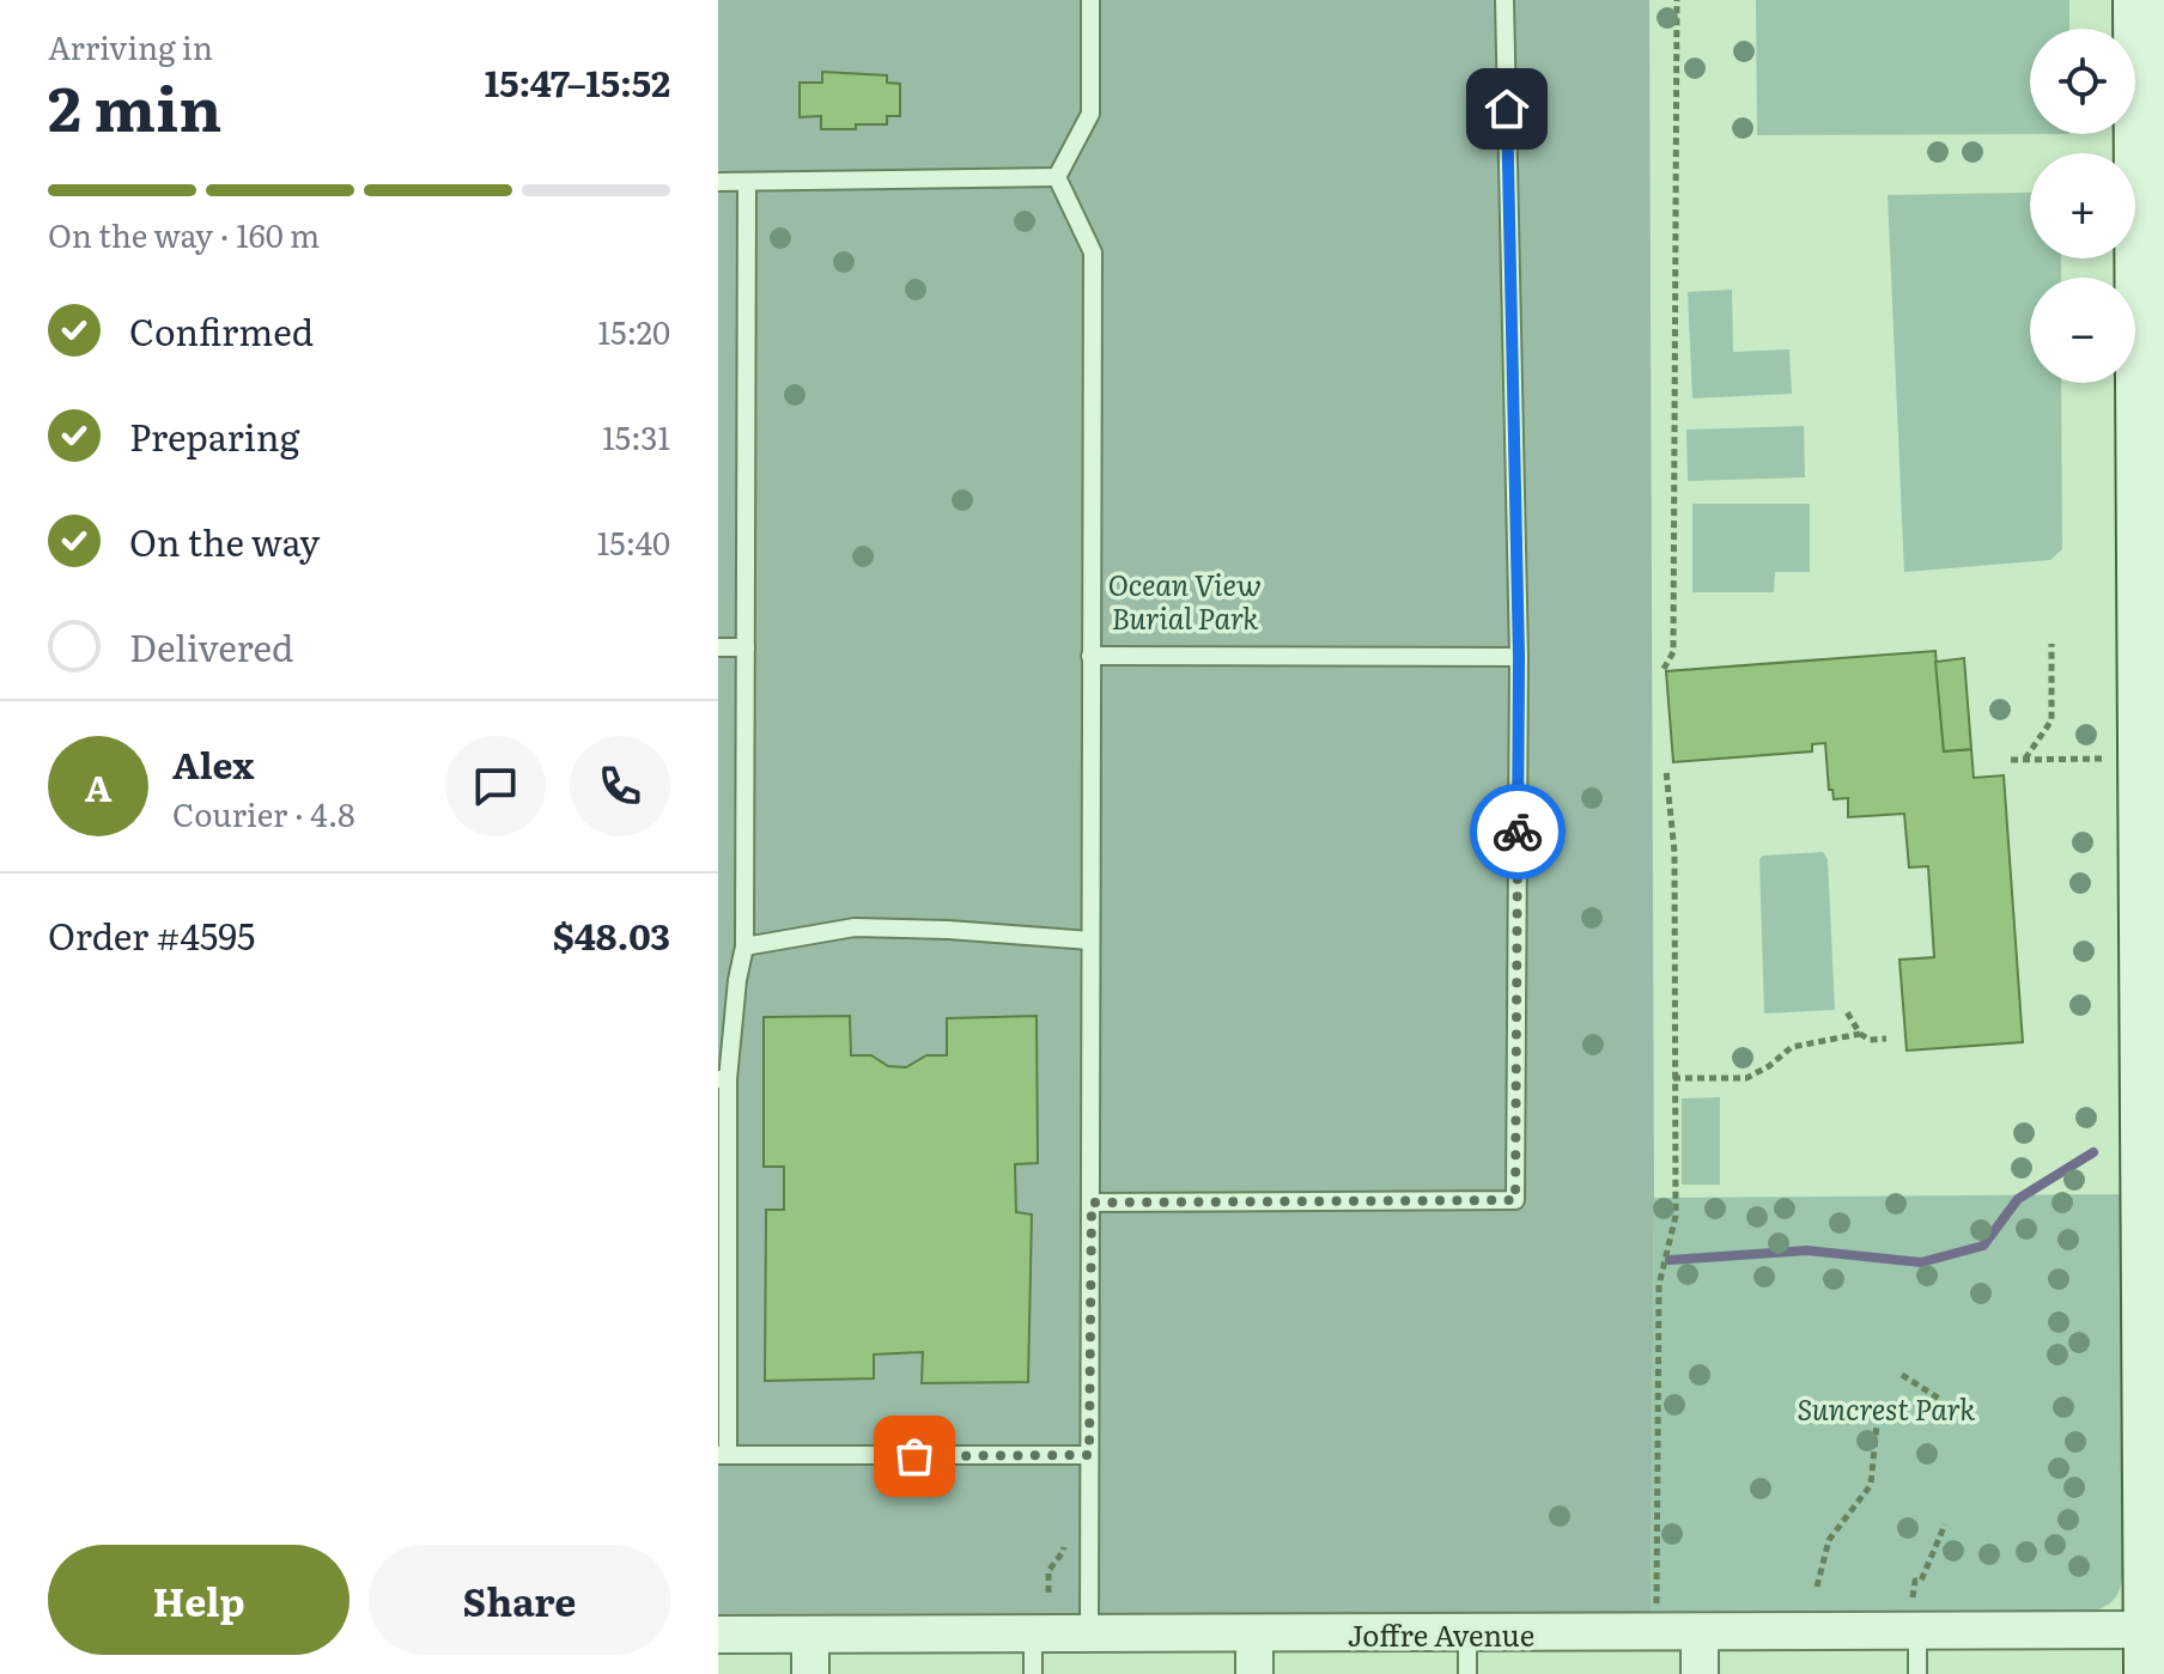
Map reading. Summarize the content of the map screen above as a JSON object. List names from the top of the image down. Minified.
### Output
{"streets":{"street":["Joffre Avenue"]},"parks":["Ocean View Burial Park","Suncrest Park"],"page":{"heading":["2 min","Arriving in","15:47–15:52"],"panel":["Alex","Courier · 4.8","Order #4595","$48.03"],"map_buttons":["+","−"],"bar":"On the way · 160 m","list":[["Confirmed","15:20"],["Preparing","15:31"],["On the way","15:40"],"Delivered"],"round":"A","buttons":["Help","Share"]}}
